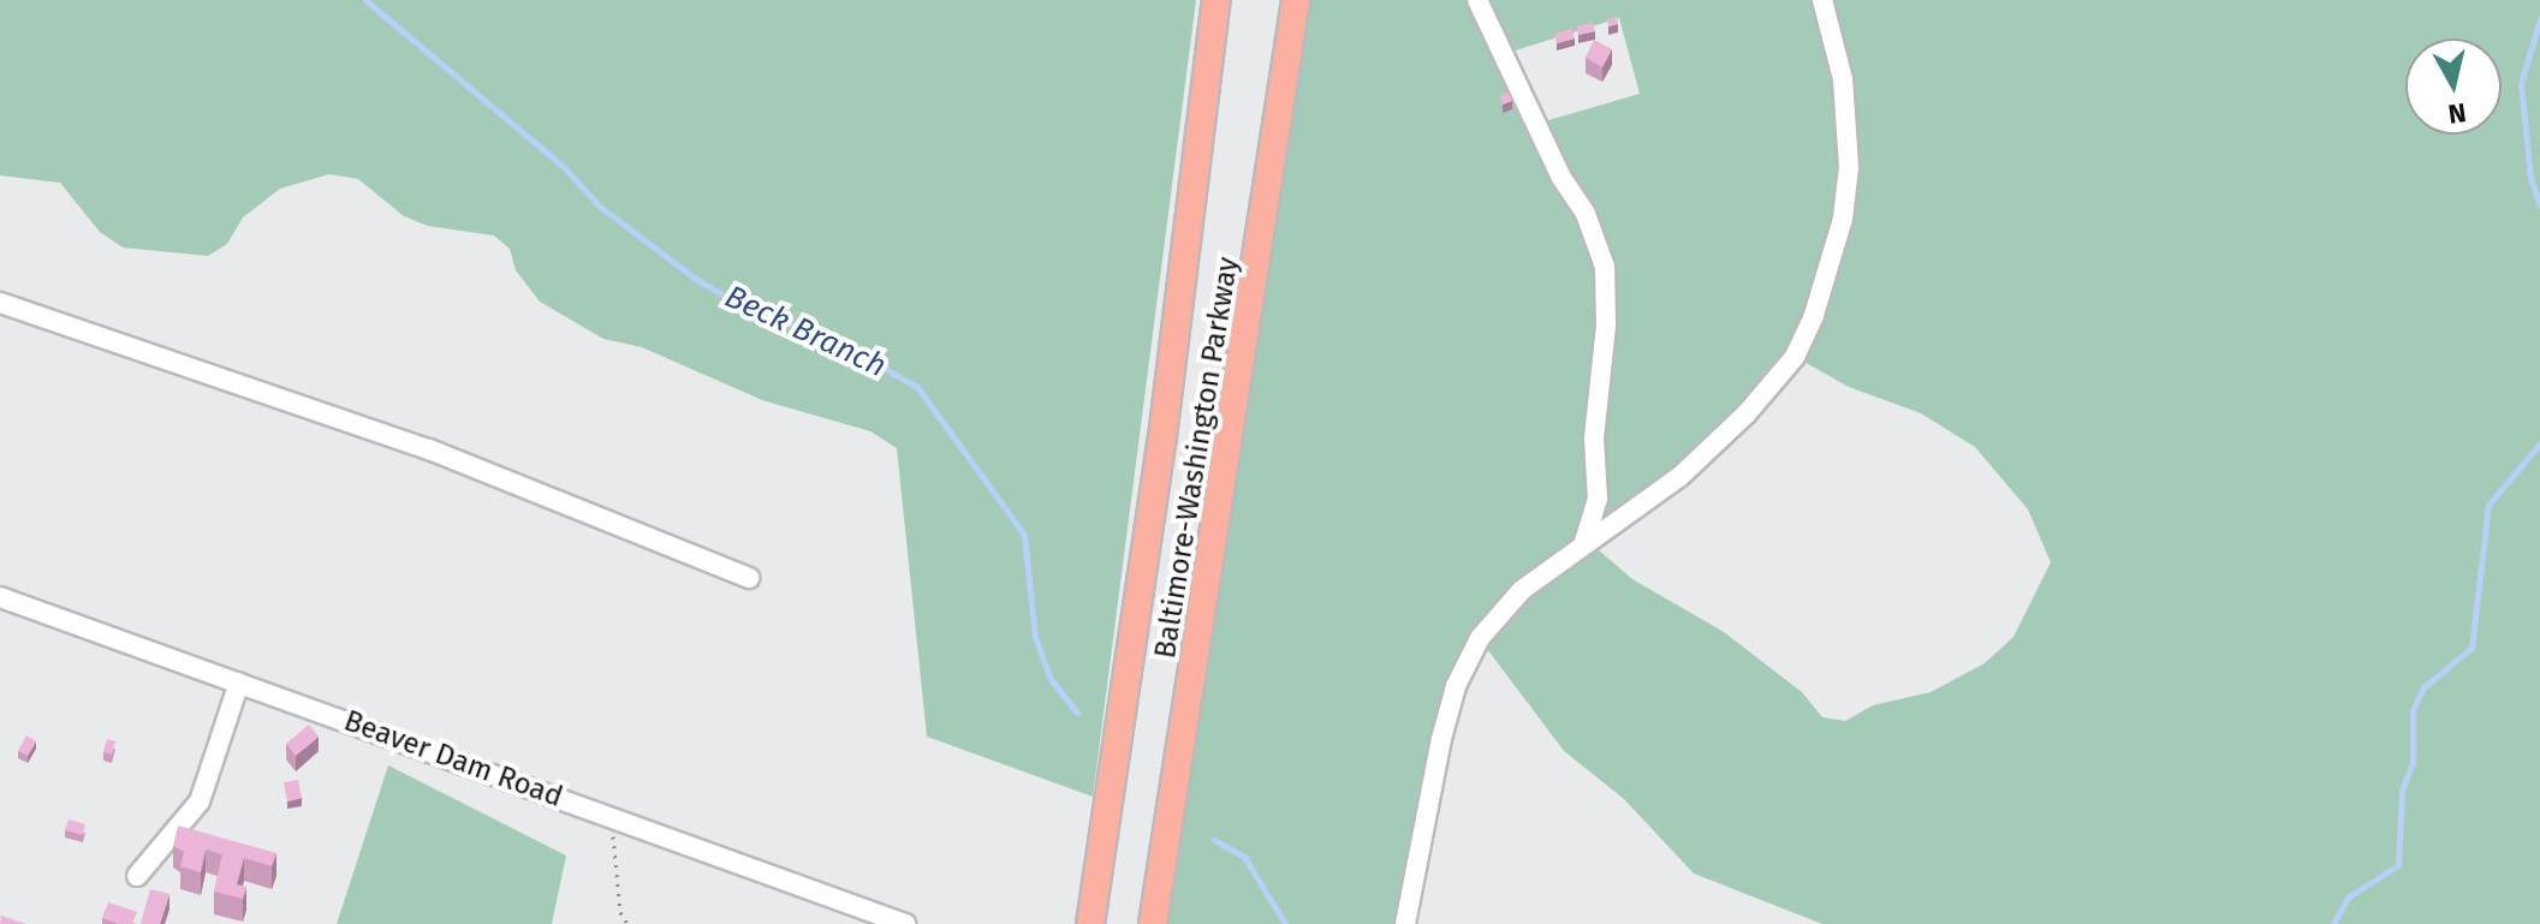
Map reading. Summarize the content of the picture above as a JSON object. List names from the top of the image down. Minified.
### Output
{"streets":{"highway":["Baltimore-Washington Parkway"],"street":["Beaver Dam Road"]},"water":["Beck Branch"],"north":"bottom"}
